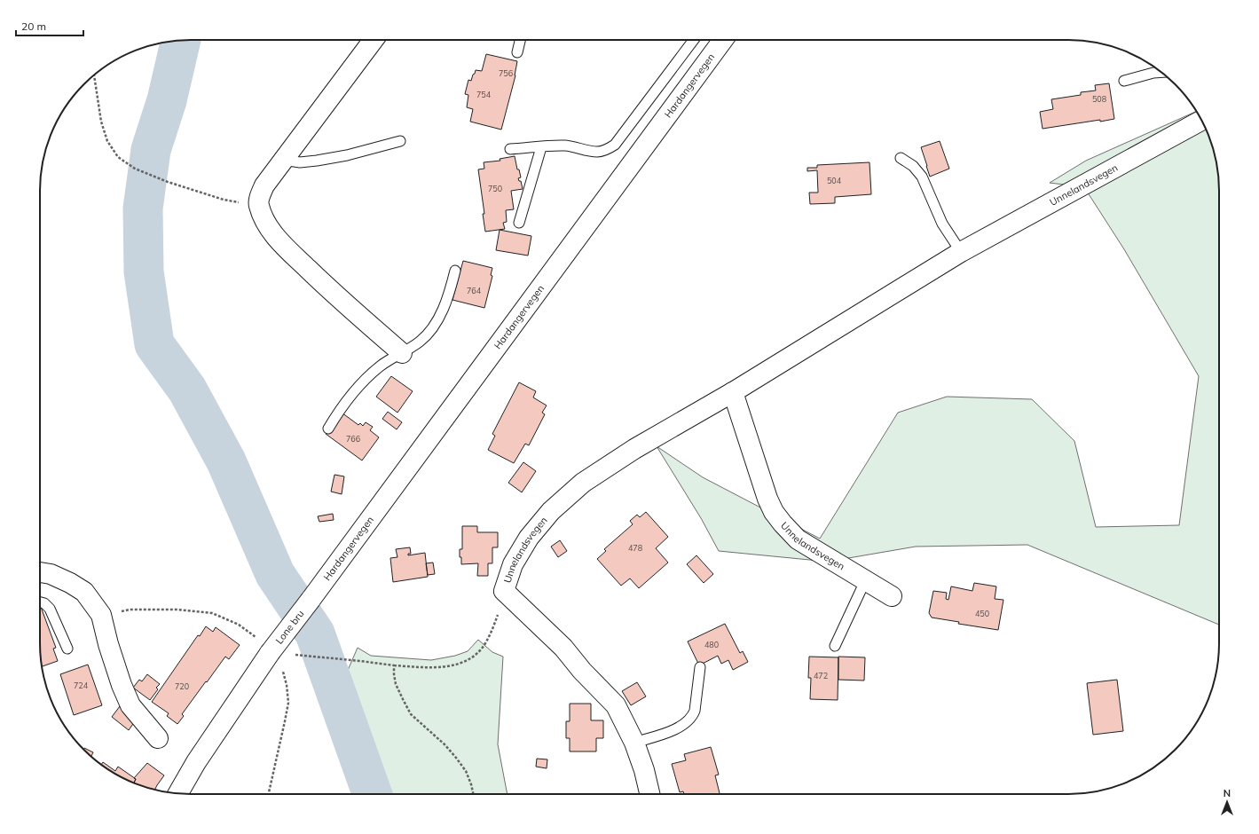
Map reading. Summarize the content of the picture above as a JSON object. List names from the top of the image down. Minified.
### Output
{"streets":{"street":["Hardangervegen","Unnelandsvegen","Lone bru"]},"crossings":[["Hardangervegen","Lone bru"]],"house_numbers":["756","754","508","504","750","764","766","478","450","480","472","724","720"],"scale_bar":"20 m","north":"top"}
